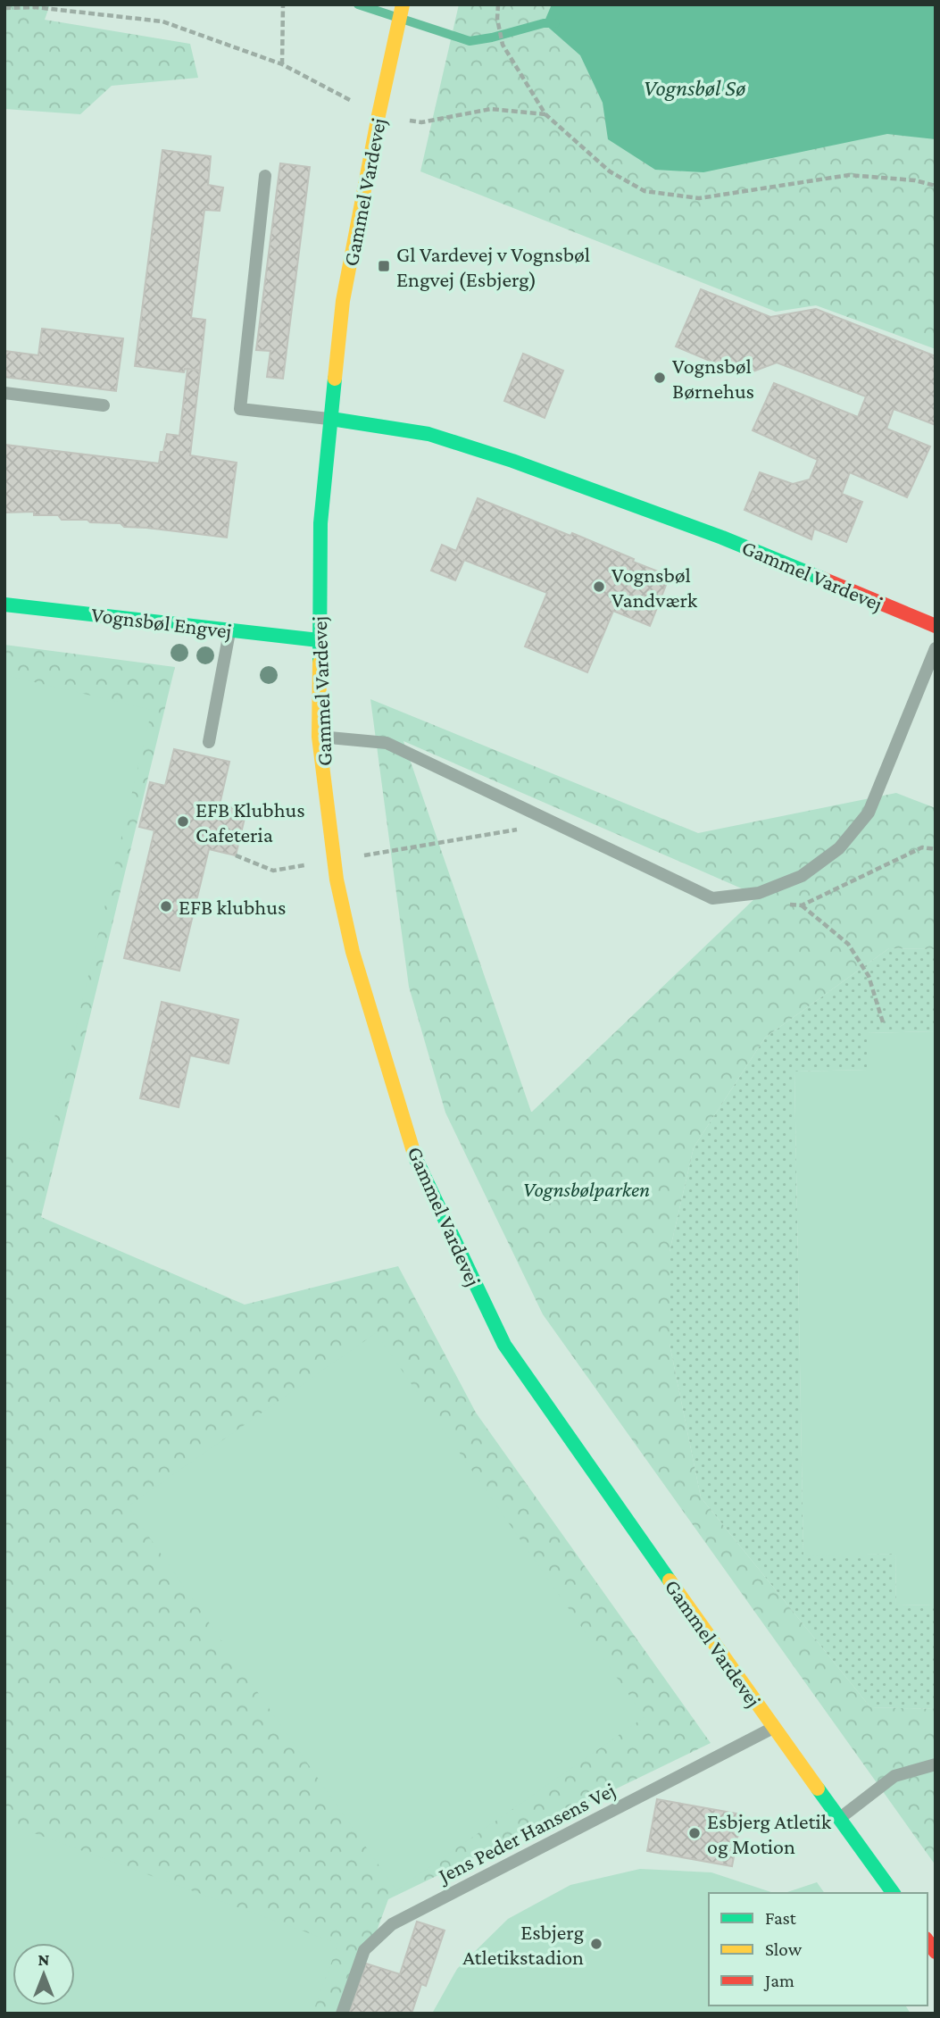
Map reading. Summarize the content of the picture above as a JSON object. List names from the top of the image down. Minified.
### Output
{"streets":{"street":["Gammel Vardevej","Vognsbøl Engvej"],"lane":["Jens Peder Hansens Vej"]},"crossings":[["Gammel Vardevej","Vognsbøl Engvej"],["Gammel Vardevej","Jens Peder Hansens Vej"]],"water":["Vognsbøl Sø"],"parks":["Vognsbølparken"],"places":{"transit":["Gl Vardevej v Vognsbøl Engvej (Esbjerg)"],"other":["Vognsbøl Børnehus","Vognsbøl Vandværk","EFB Klubhus Cafeteria","EFB klubhus","Esbjerg Atletik og Motion","Esbjerg Atletikstadion"]},"legend":["Fast","Slow","Jam"],"north":"top"}
